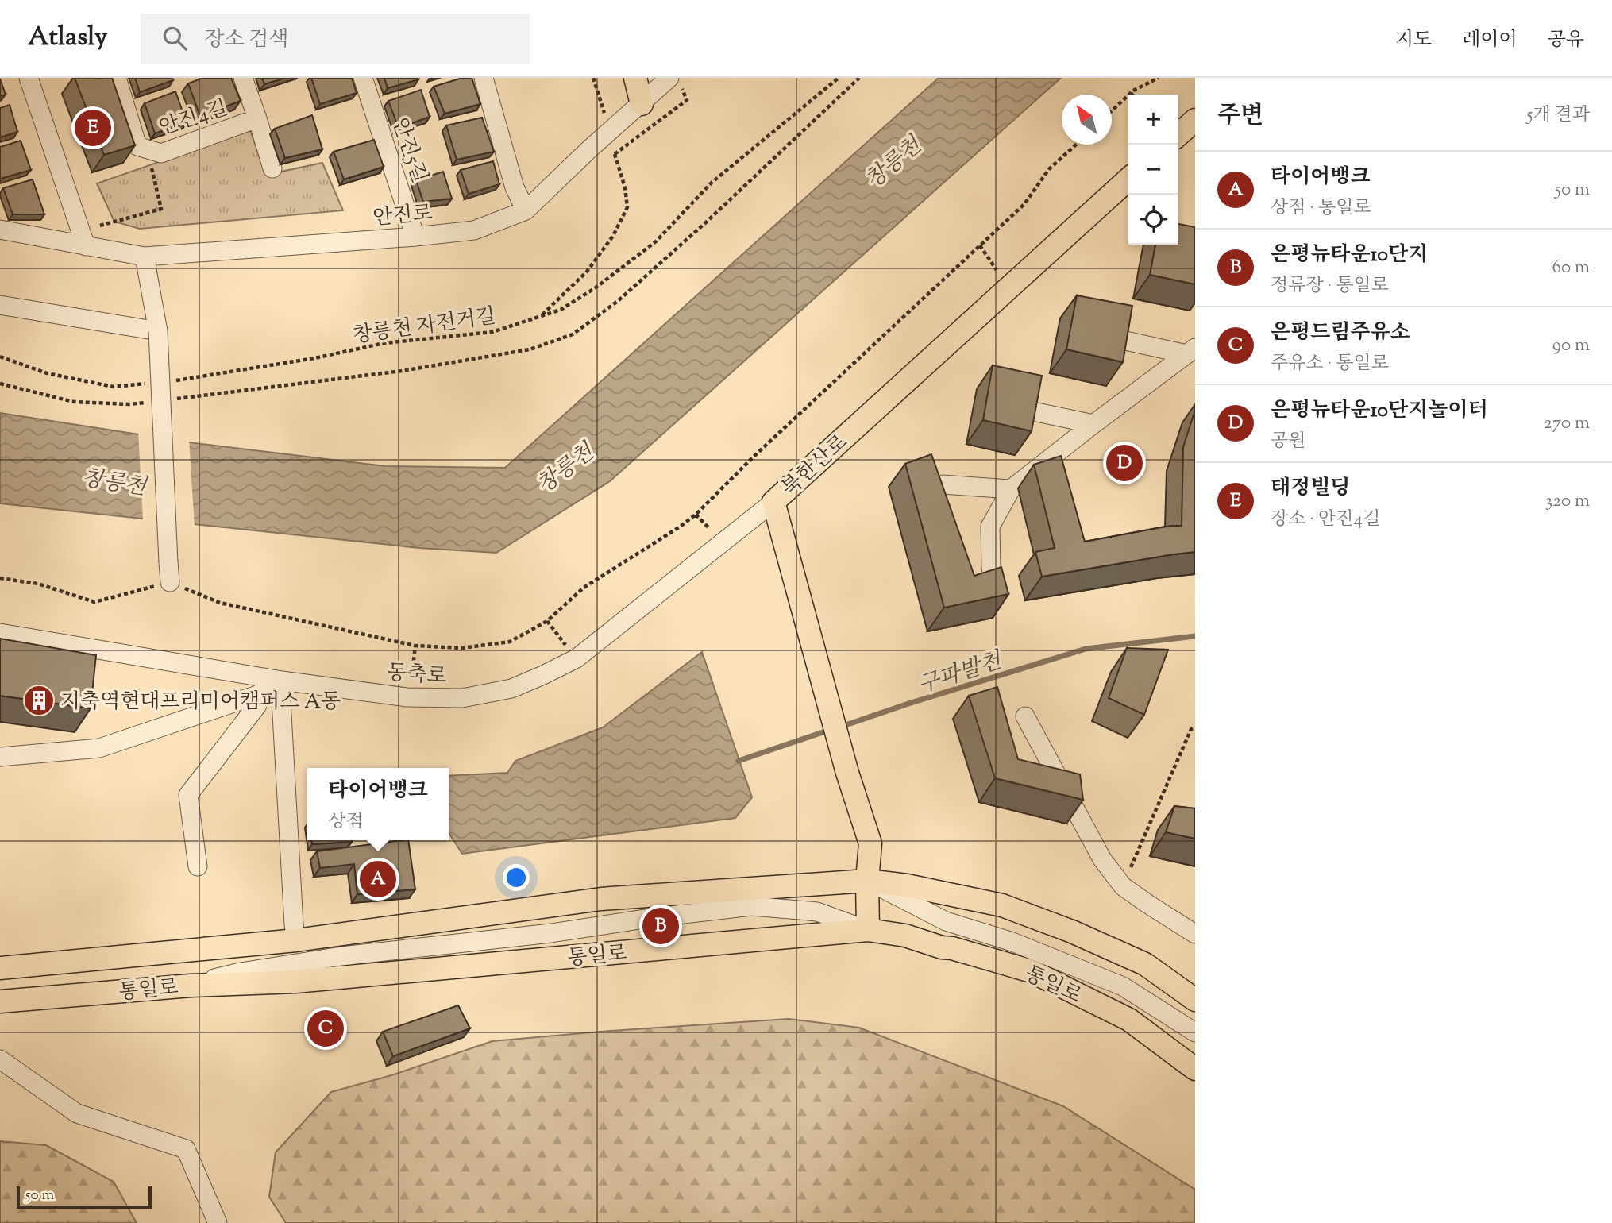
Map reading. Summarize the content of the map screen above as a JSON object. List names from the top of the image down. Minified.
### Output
{"streets":{"main road":["북한산로","통일로"],"street":["안진4길","안진5길","안진로","동축로"],"path":["창릉천 자전거길"]},"crossings":[["안진5길","안진로"],["북한산로","동축로"],["북한산로","통일로"]],"water":["창릉천","구파발천"],"places":{"building":["지축역현대프리미어캠퍼스 A동"]},"scale_bar":"50 m","north":"top left","page":{"header":"Atlasly","search":"장소 검색","nav":["지도","레이어","공유"],"heading":["주변","5개 결과"],"map_buttons":["+","−"],"pins":["E","D","A","B","C"],"list":[{"mark":"A","name":"타이어뱅크","note":"상점 · 통일로","value":"50 m"},{"mark":"B","name":"은평뉴타운10단지","note":"정류장 · 통일로","value":"60 m"},{"mark":"C","name":"은평드림주유소","note":"주유소 · 통일로","value":"90 m"},{"mark":"D","name":"은평뉴타운10단지놀이터","note":"공원","value":"270 m"},{"mark":"E","name":"태정빌딩","note":"장소 · 안진4길","value":"320 m"}],"popup":["타이어뱅크","상점"],"scale":"50 m"}}
